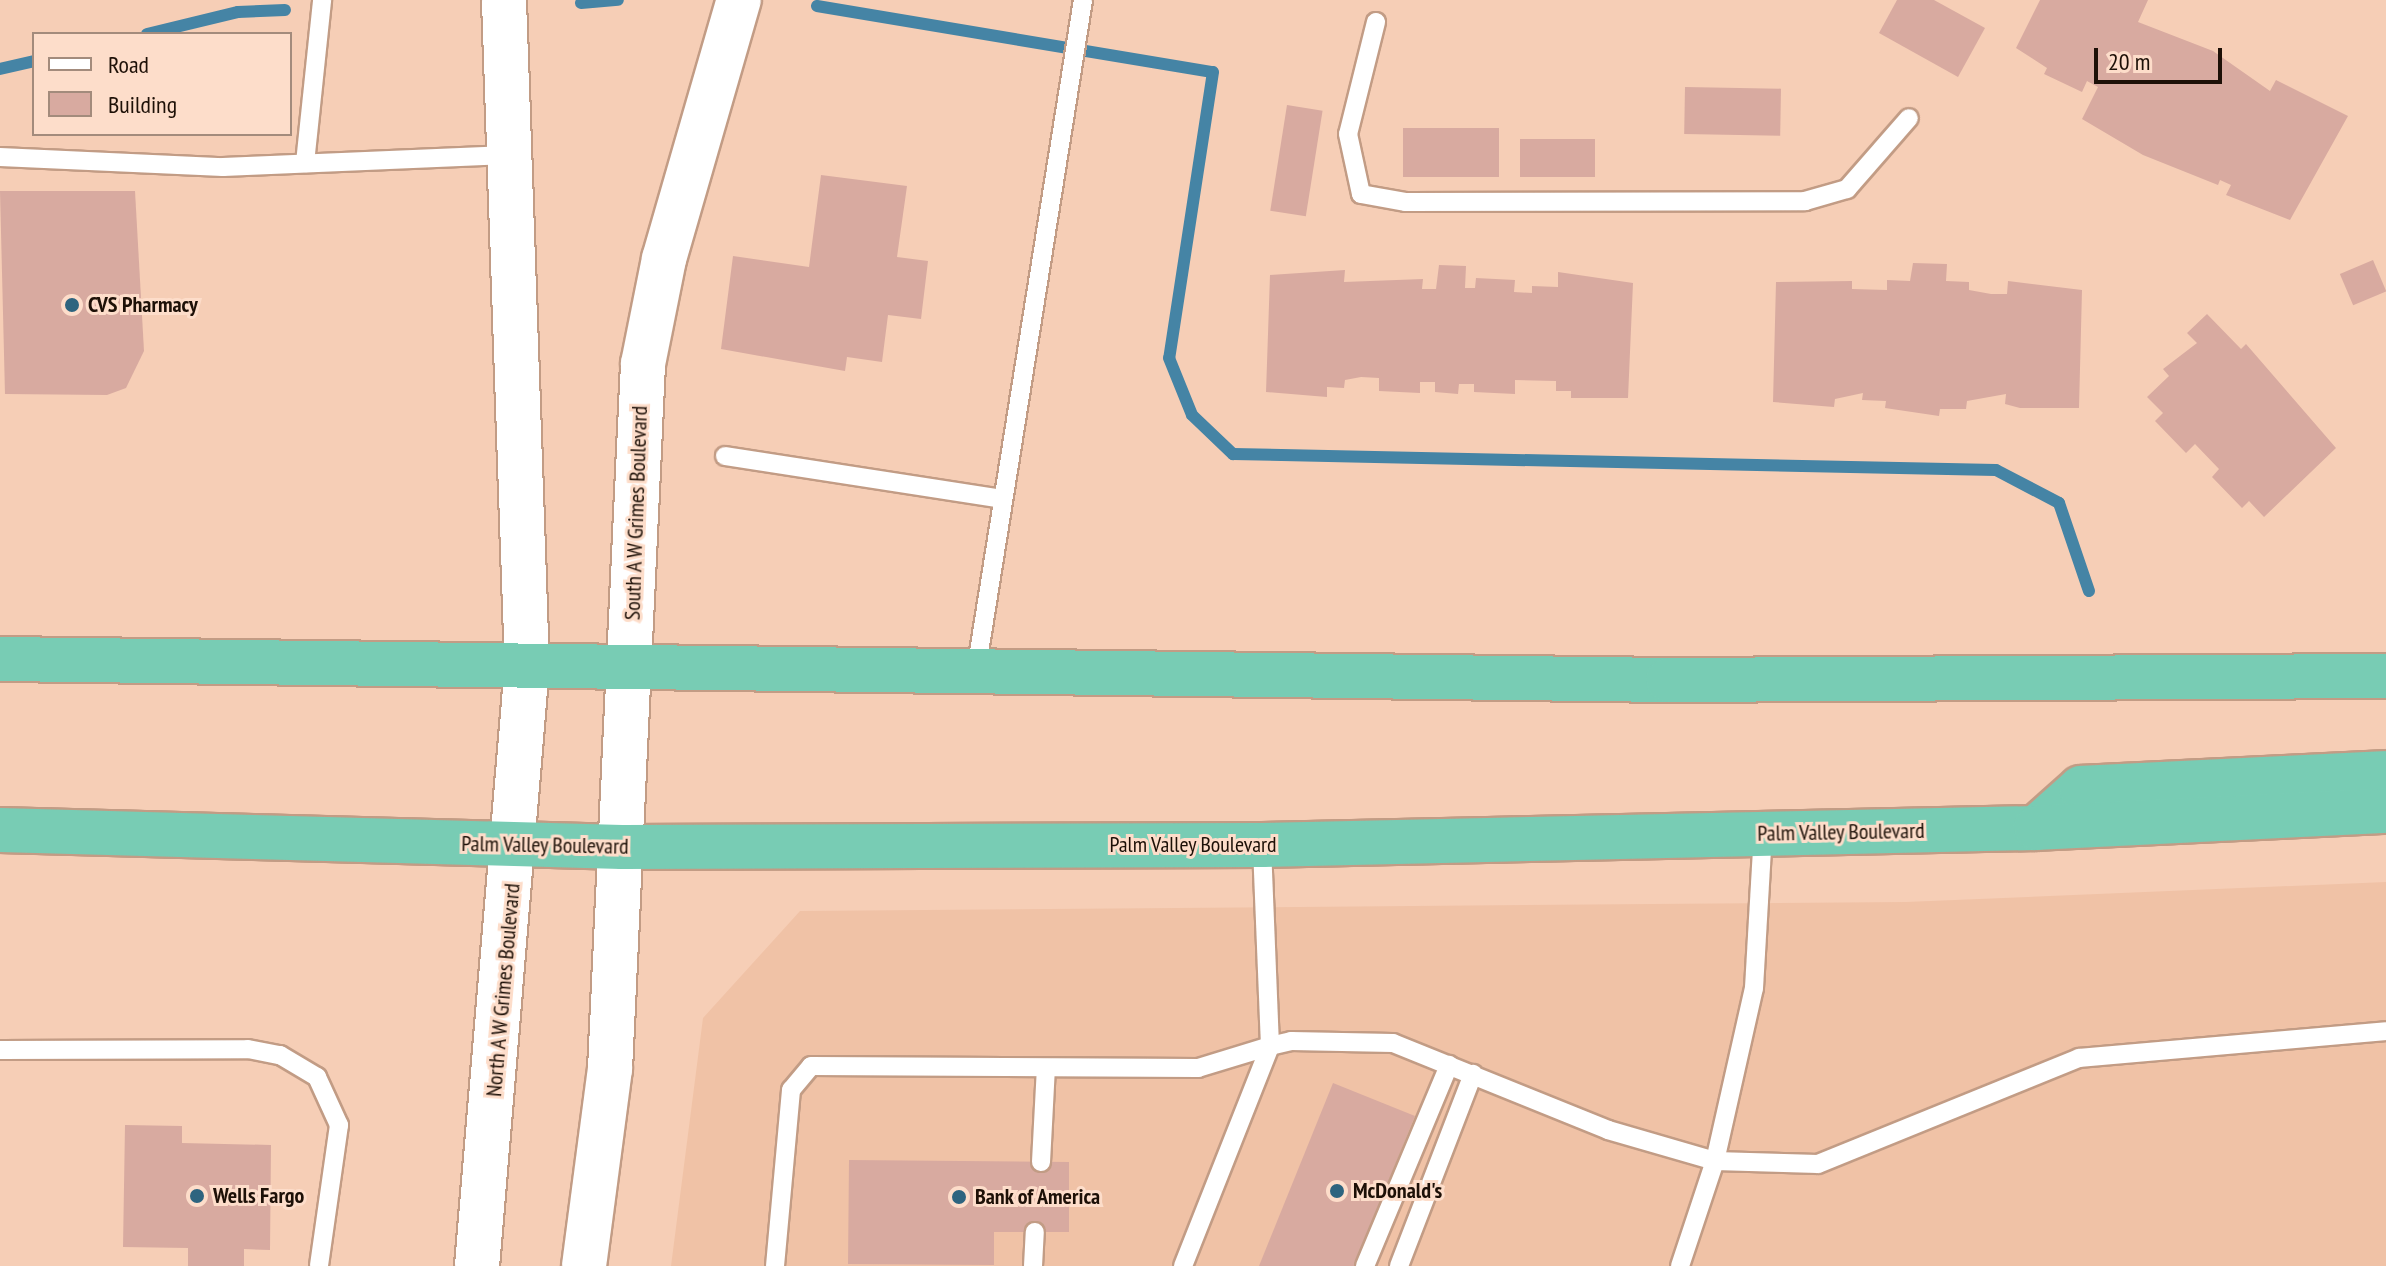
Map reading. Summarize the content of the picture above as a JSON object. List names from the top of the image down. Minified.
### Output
{"streets":{"highway":["Palm Valley Boulevard"],"main road":["South A W Grimes Boulevard","North A W Grimes Boulevard"]},"crossings":[["South A W Grimes Boulevard","Palm Valley Boulevard"],["Palm Valley Boulevard","North A W Grimes Boulevard"]],"places":["CVS Pharmacy","McDonald's","Wells Fargo","Bank of America"],"legend":["Road","Building"],"scale_bar":"20 m"}
